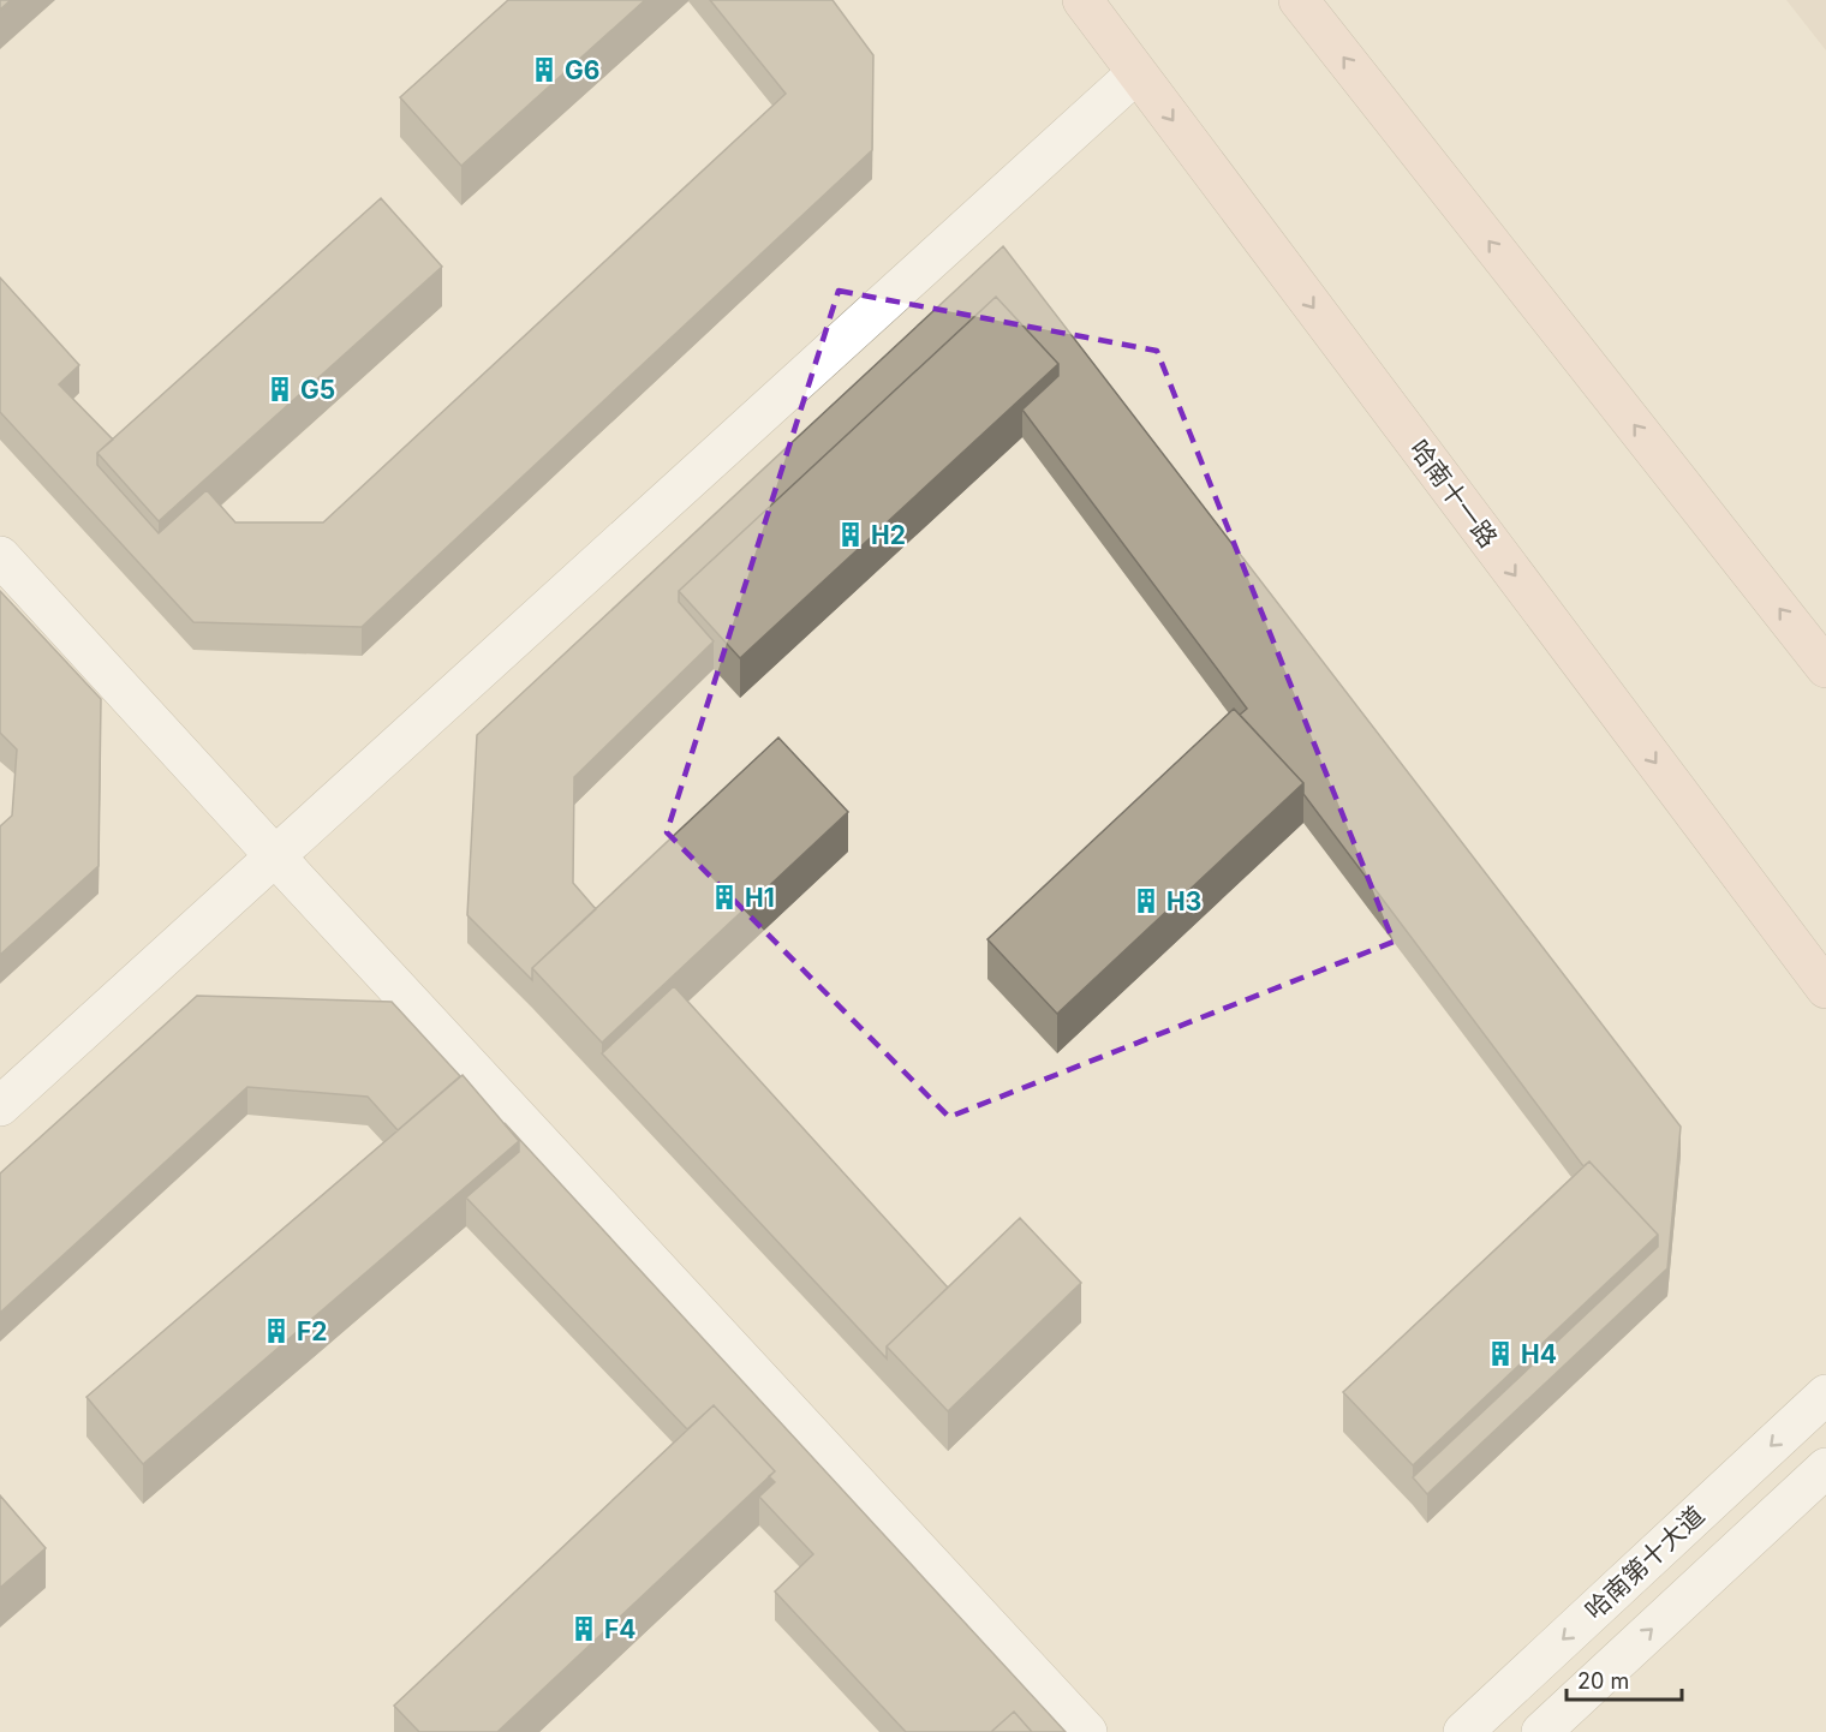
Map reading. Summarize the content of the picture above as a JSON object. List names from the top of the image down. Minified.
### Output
{"streets":{"main road":["哈南十一路"],"street":["哈南第十大道"]},"places":{"building":["G6","G5","H2","H1","H3","F2","H4","F4"]},"scale_bar":"20 m"}
